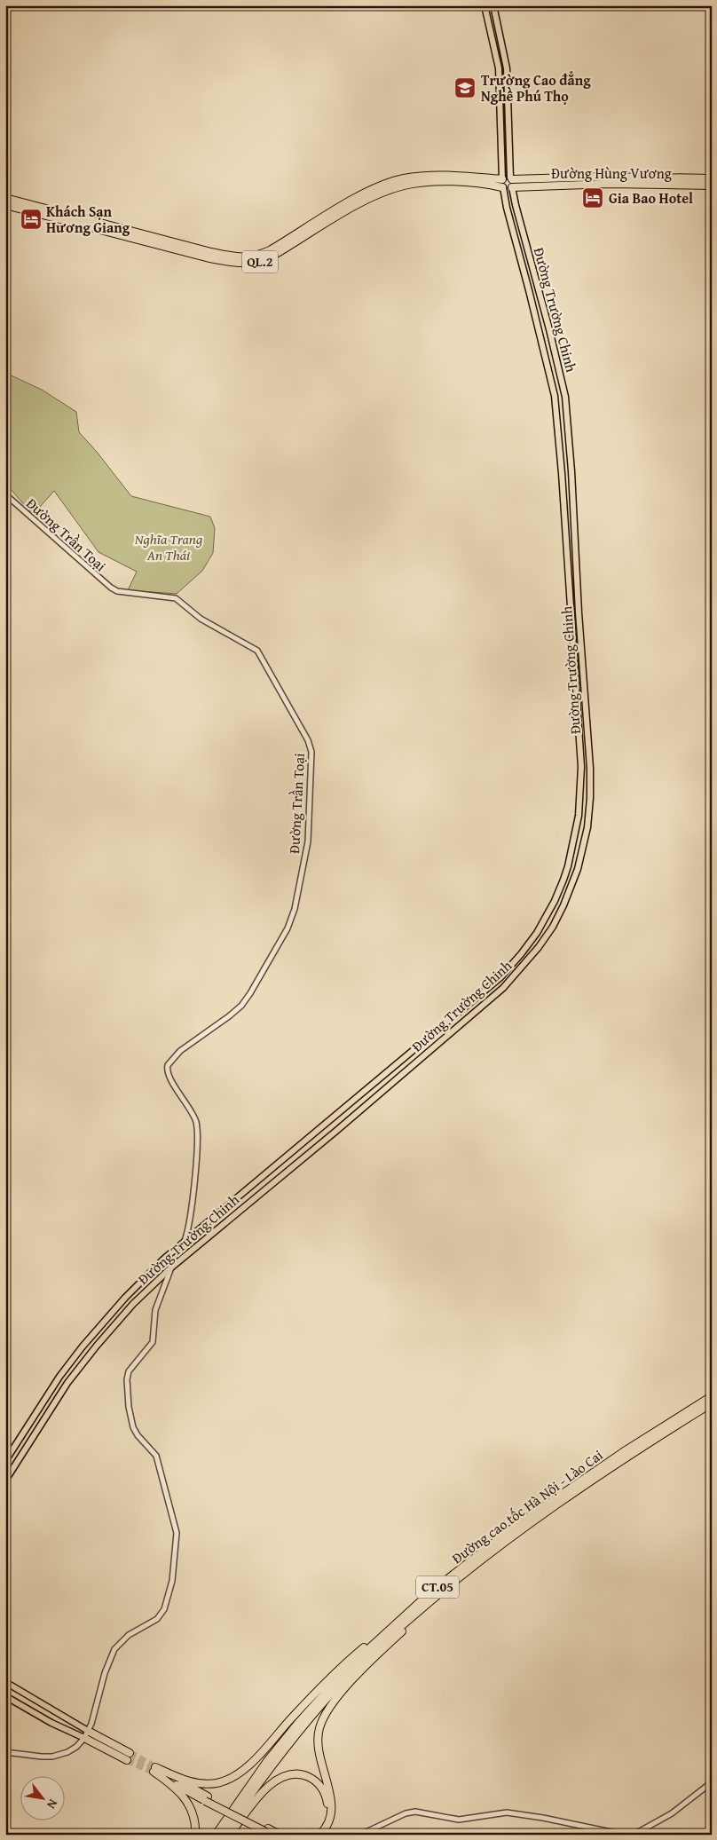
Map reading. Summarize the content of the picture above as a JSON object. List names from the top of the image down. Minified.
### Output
{"streets":{"highway":["Đường Hùng Vương","QL.2","Đường cao tốc Hà Nội - Lào Cai","CT.05"],"main road":["Đường Trường Chinh"],"street":["Đường Trần Toại"]},"crossings":[["Đường Hùng Vương","QL.2"],["Đường Hùng Vương","Đường Trường Chinh"],["QL.2","Đường Trường Chinh"],["Đường Trường Chinh","Đường Trần Toại"]],"parks":["Nghĩa Trang An Thái"],"places":{"school or university":["Trường Cao đẳng Nghề Phú Thọ"],"hotel":["Gia Bao Hotel","Khách Sạn Hương Giang"]},"north":"bottom right"}
